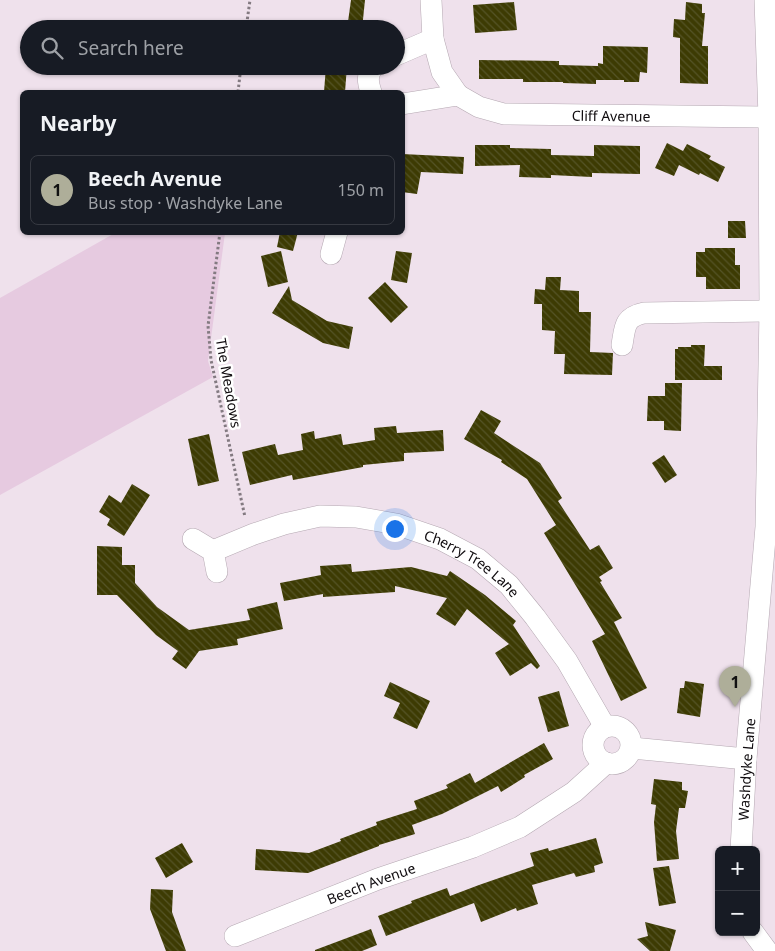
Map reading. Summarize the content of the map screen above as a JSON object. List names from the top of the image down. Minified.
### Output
{"streets":{"street":["Cliff Avenue","Cherry Tree Lane","Washdyke Lane","Beech Avenue"],"path":["The Meadows"]},"crossings":[["Cliff Avenue","Washdyke Lane"],["The Meadows","Cherry Tree Lane"],["Cherry Tree Lane","Beech Avenue"]],"page":{"search":"Search here","heading":"Nearby","list":[{"mark":"1","name":"Beech Avenue","note":"Bus stop · Washdyke Lane","value":"150 m"}],"pins":"1","map_buttons":["+","−"]}}
